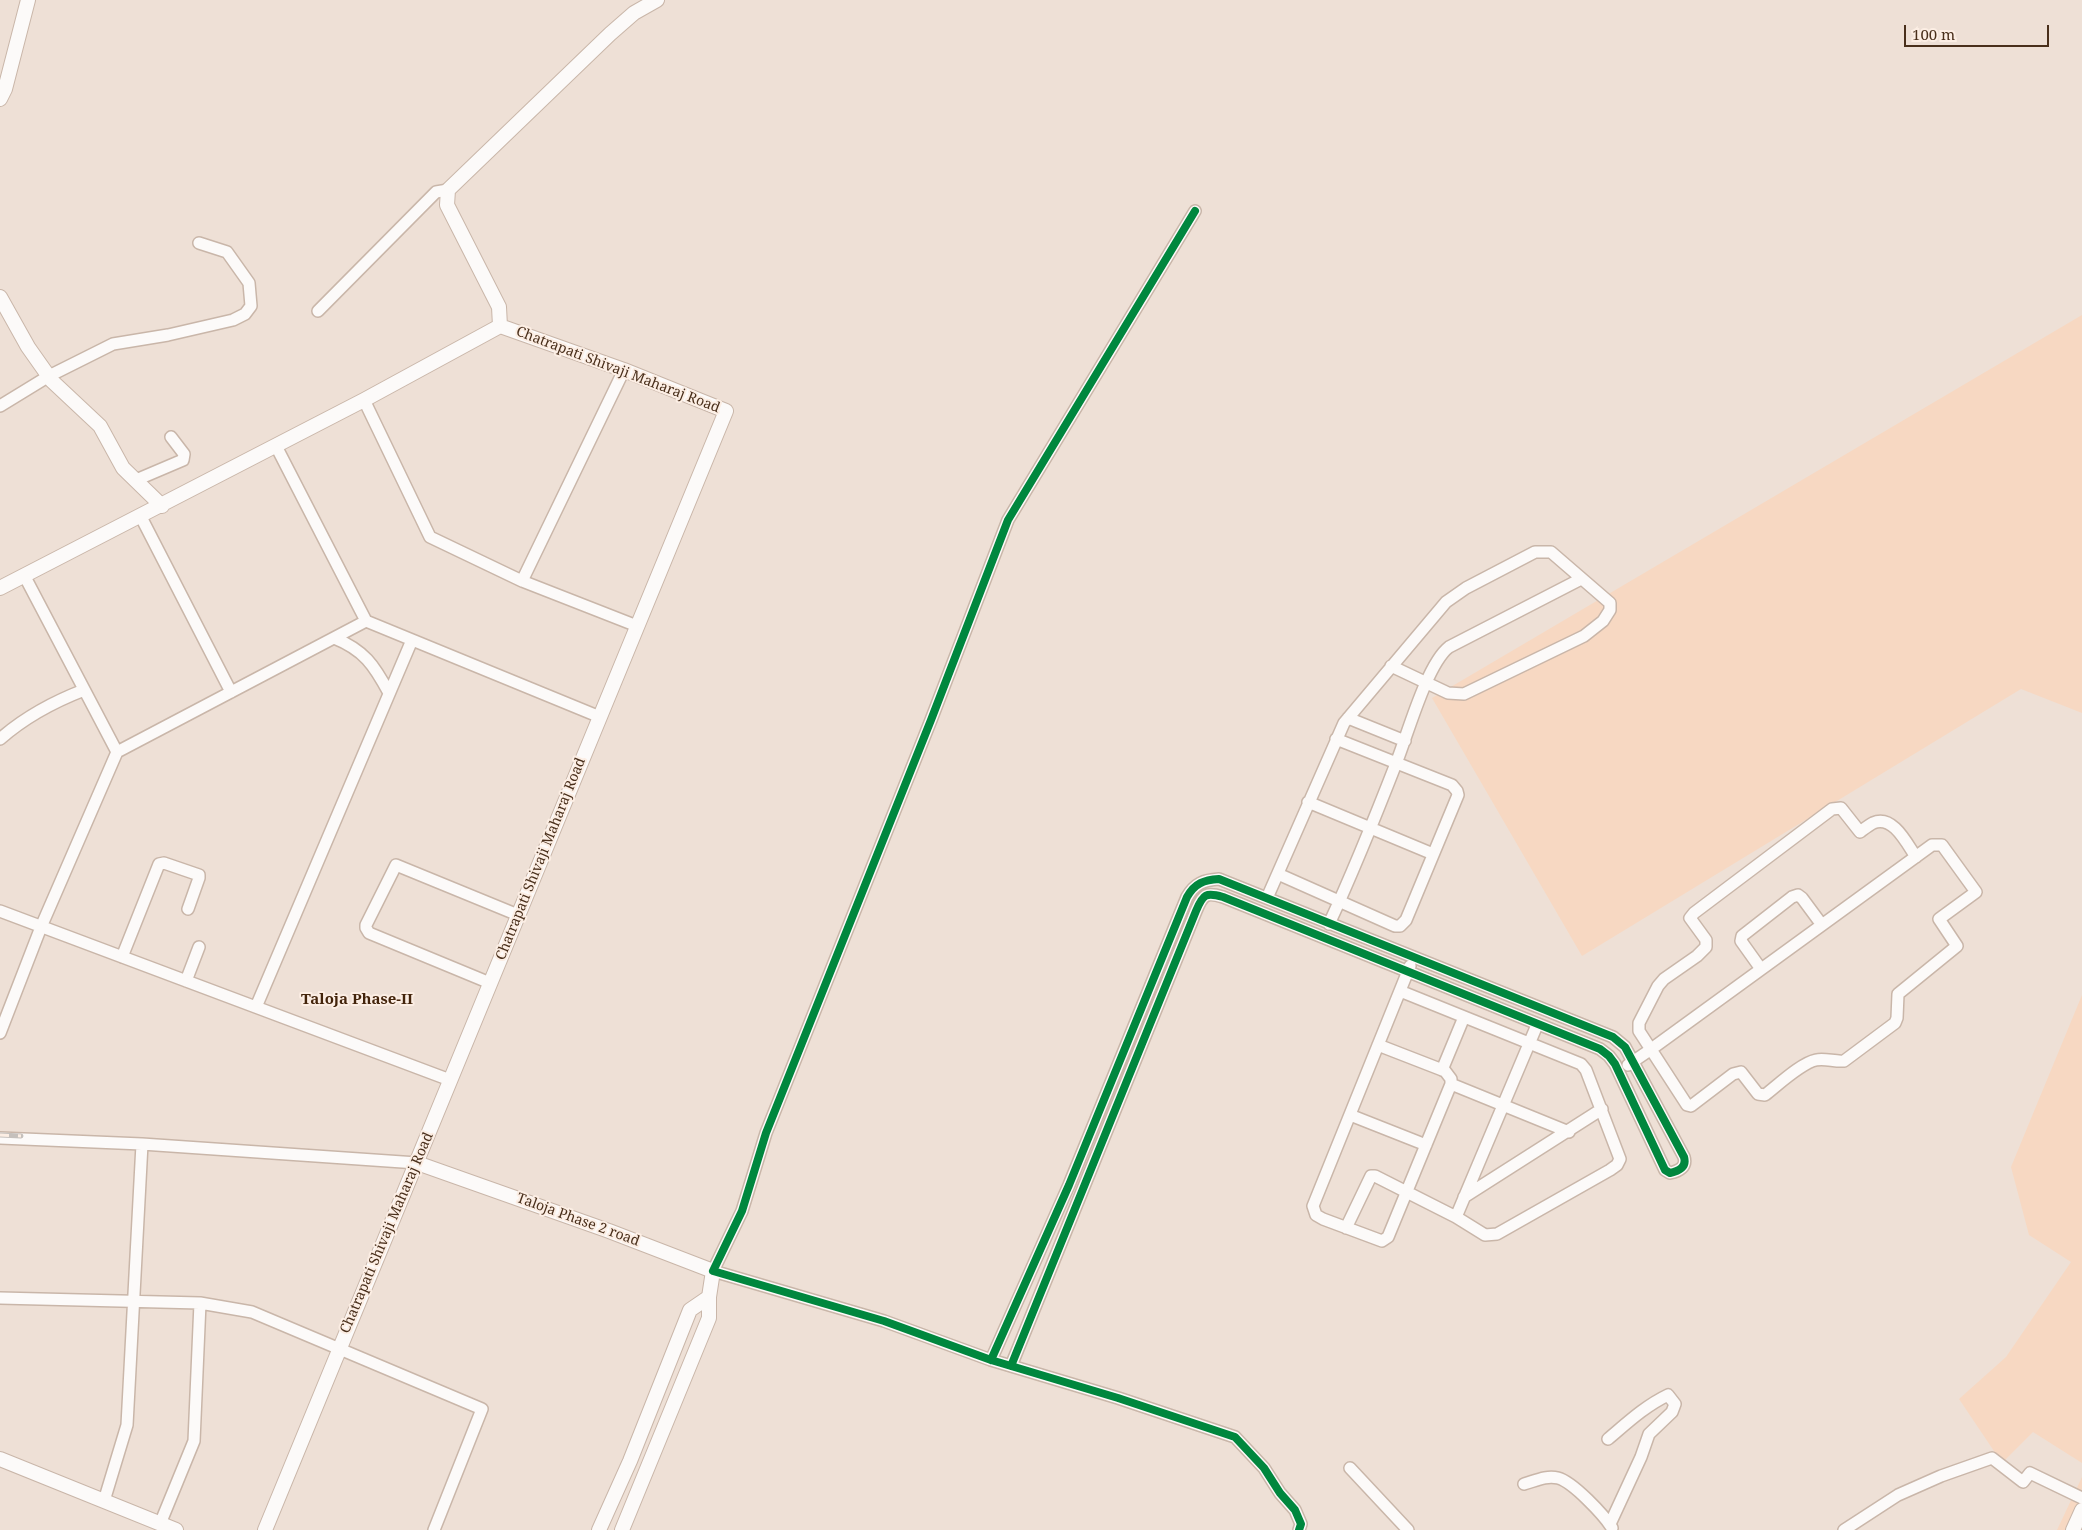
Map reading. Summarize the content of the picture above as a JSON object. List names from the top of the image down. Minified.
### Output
{"streets":{"street":["Chatrapati Shivaji Maharaj Road","Taloja Phase 2 road"]},"crossings":[["Chatrapati Shivaji Maharaj Road","Taloja Phase 2 road"]],"districts":["Taloja Phase-II"],"scale_bar":"100 m"}
